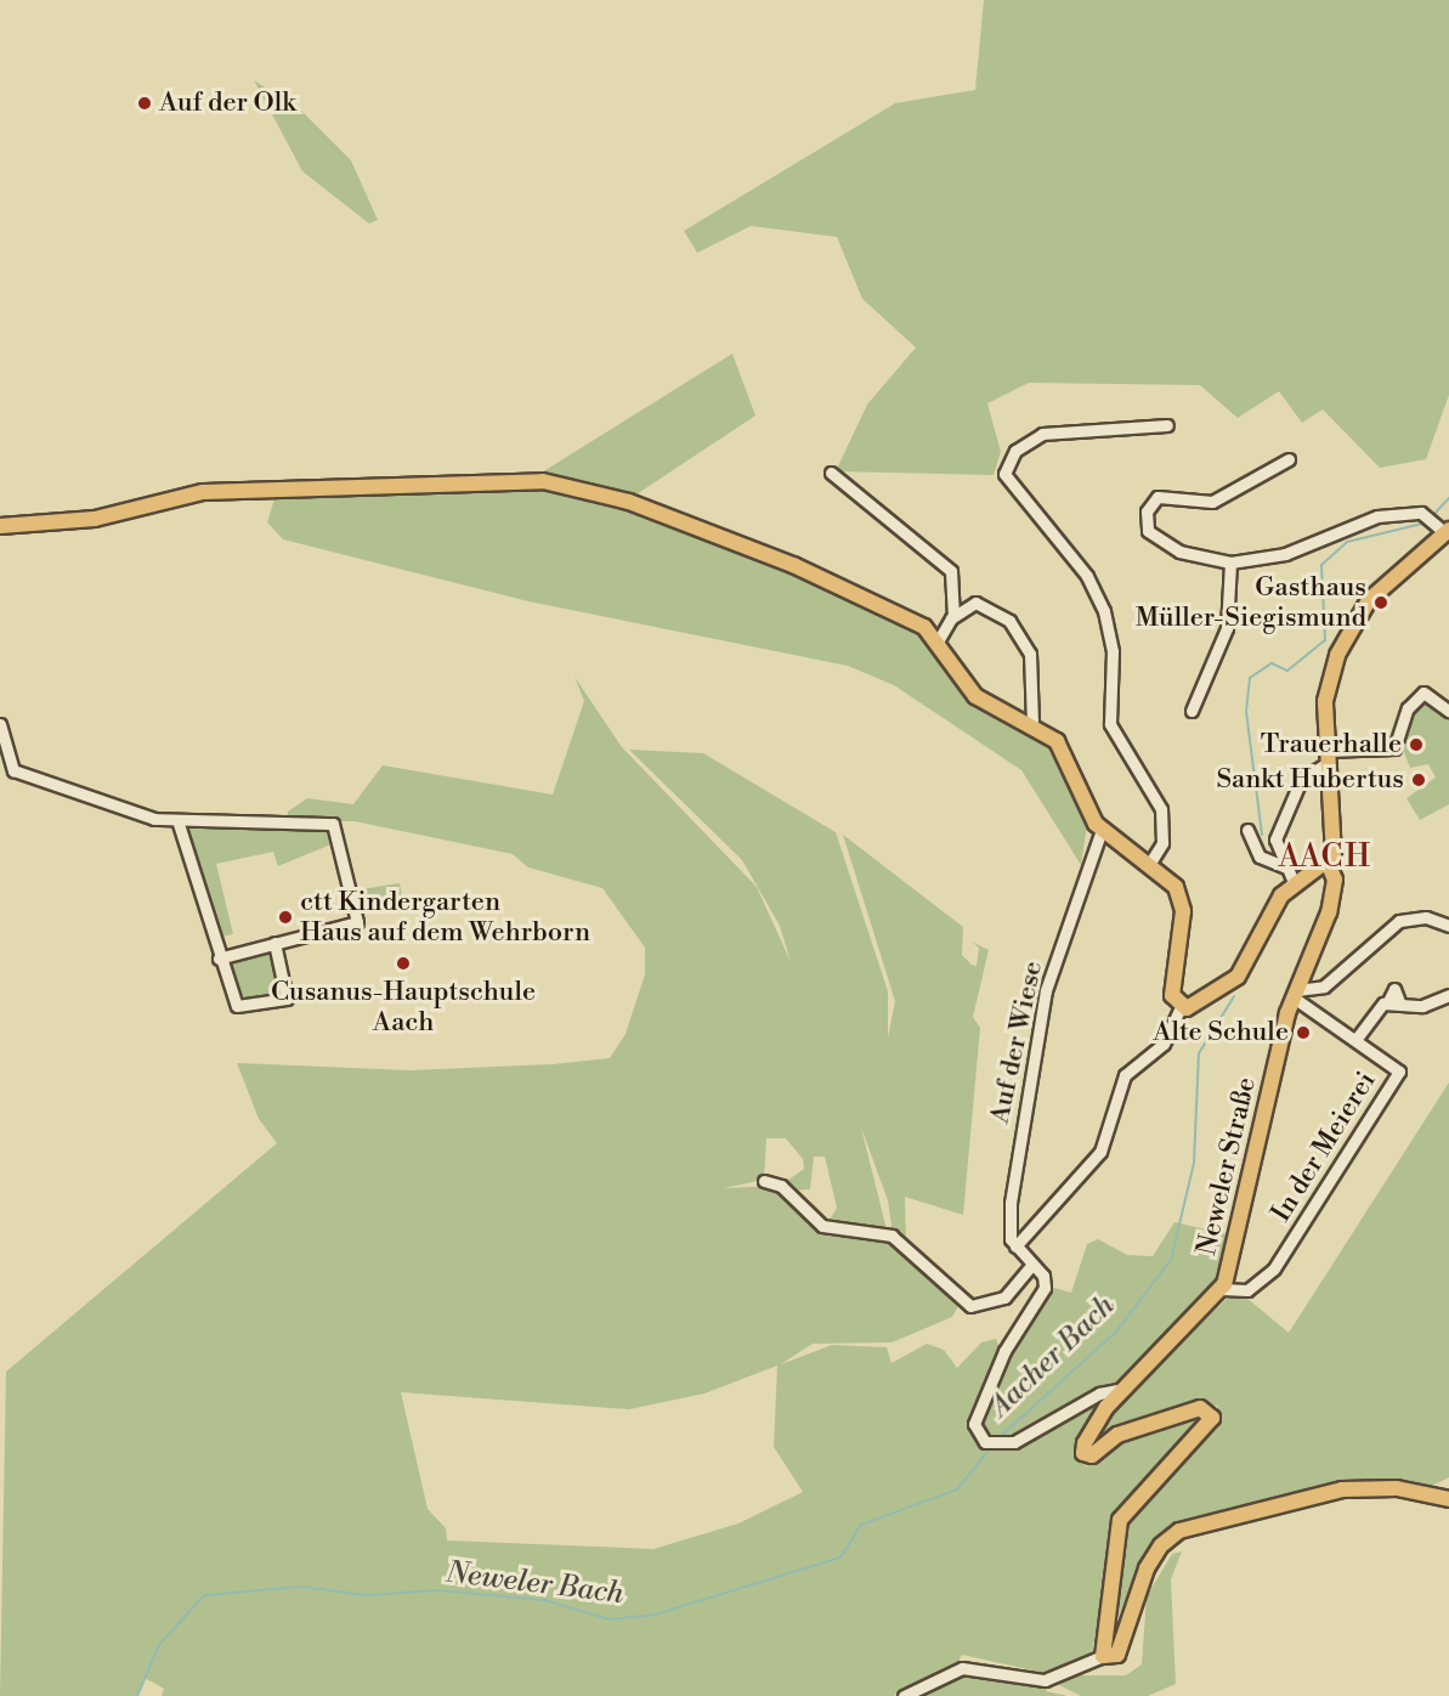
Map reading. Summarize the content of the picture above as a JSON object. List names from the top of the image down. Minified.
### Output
{"streets":{"main road":["Neweler Straße"],"street":["Auf der Wiese","In der Meierei"]},"crossings":[["Auf der Wiese","Neweler Straße"],["In der Meierei","Neweler Straße"]],"districts":["AACH"],"water":["Aacher Bach","Neweler Bach"],"places":["Auf der Olk","Gasthaus Müller-Siegismund","Trauerhalle","Sankt Hubertus","ctt Kindergarten Haus auf dem Wehrborn","Cusanus-Hauptschule Aach","Alte Schule"]}
